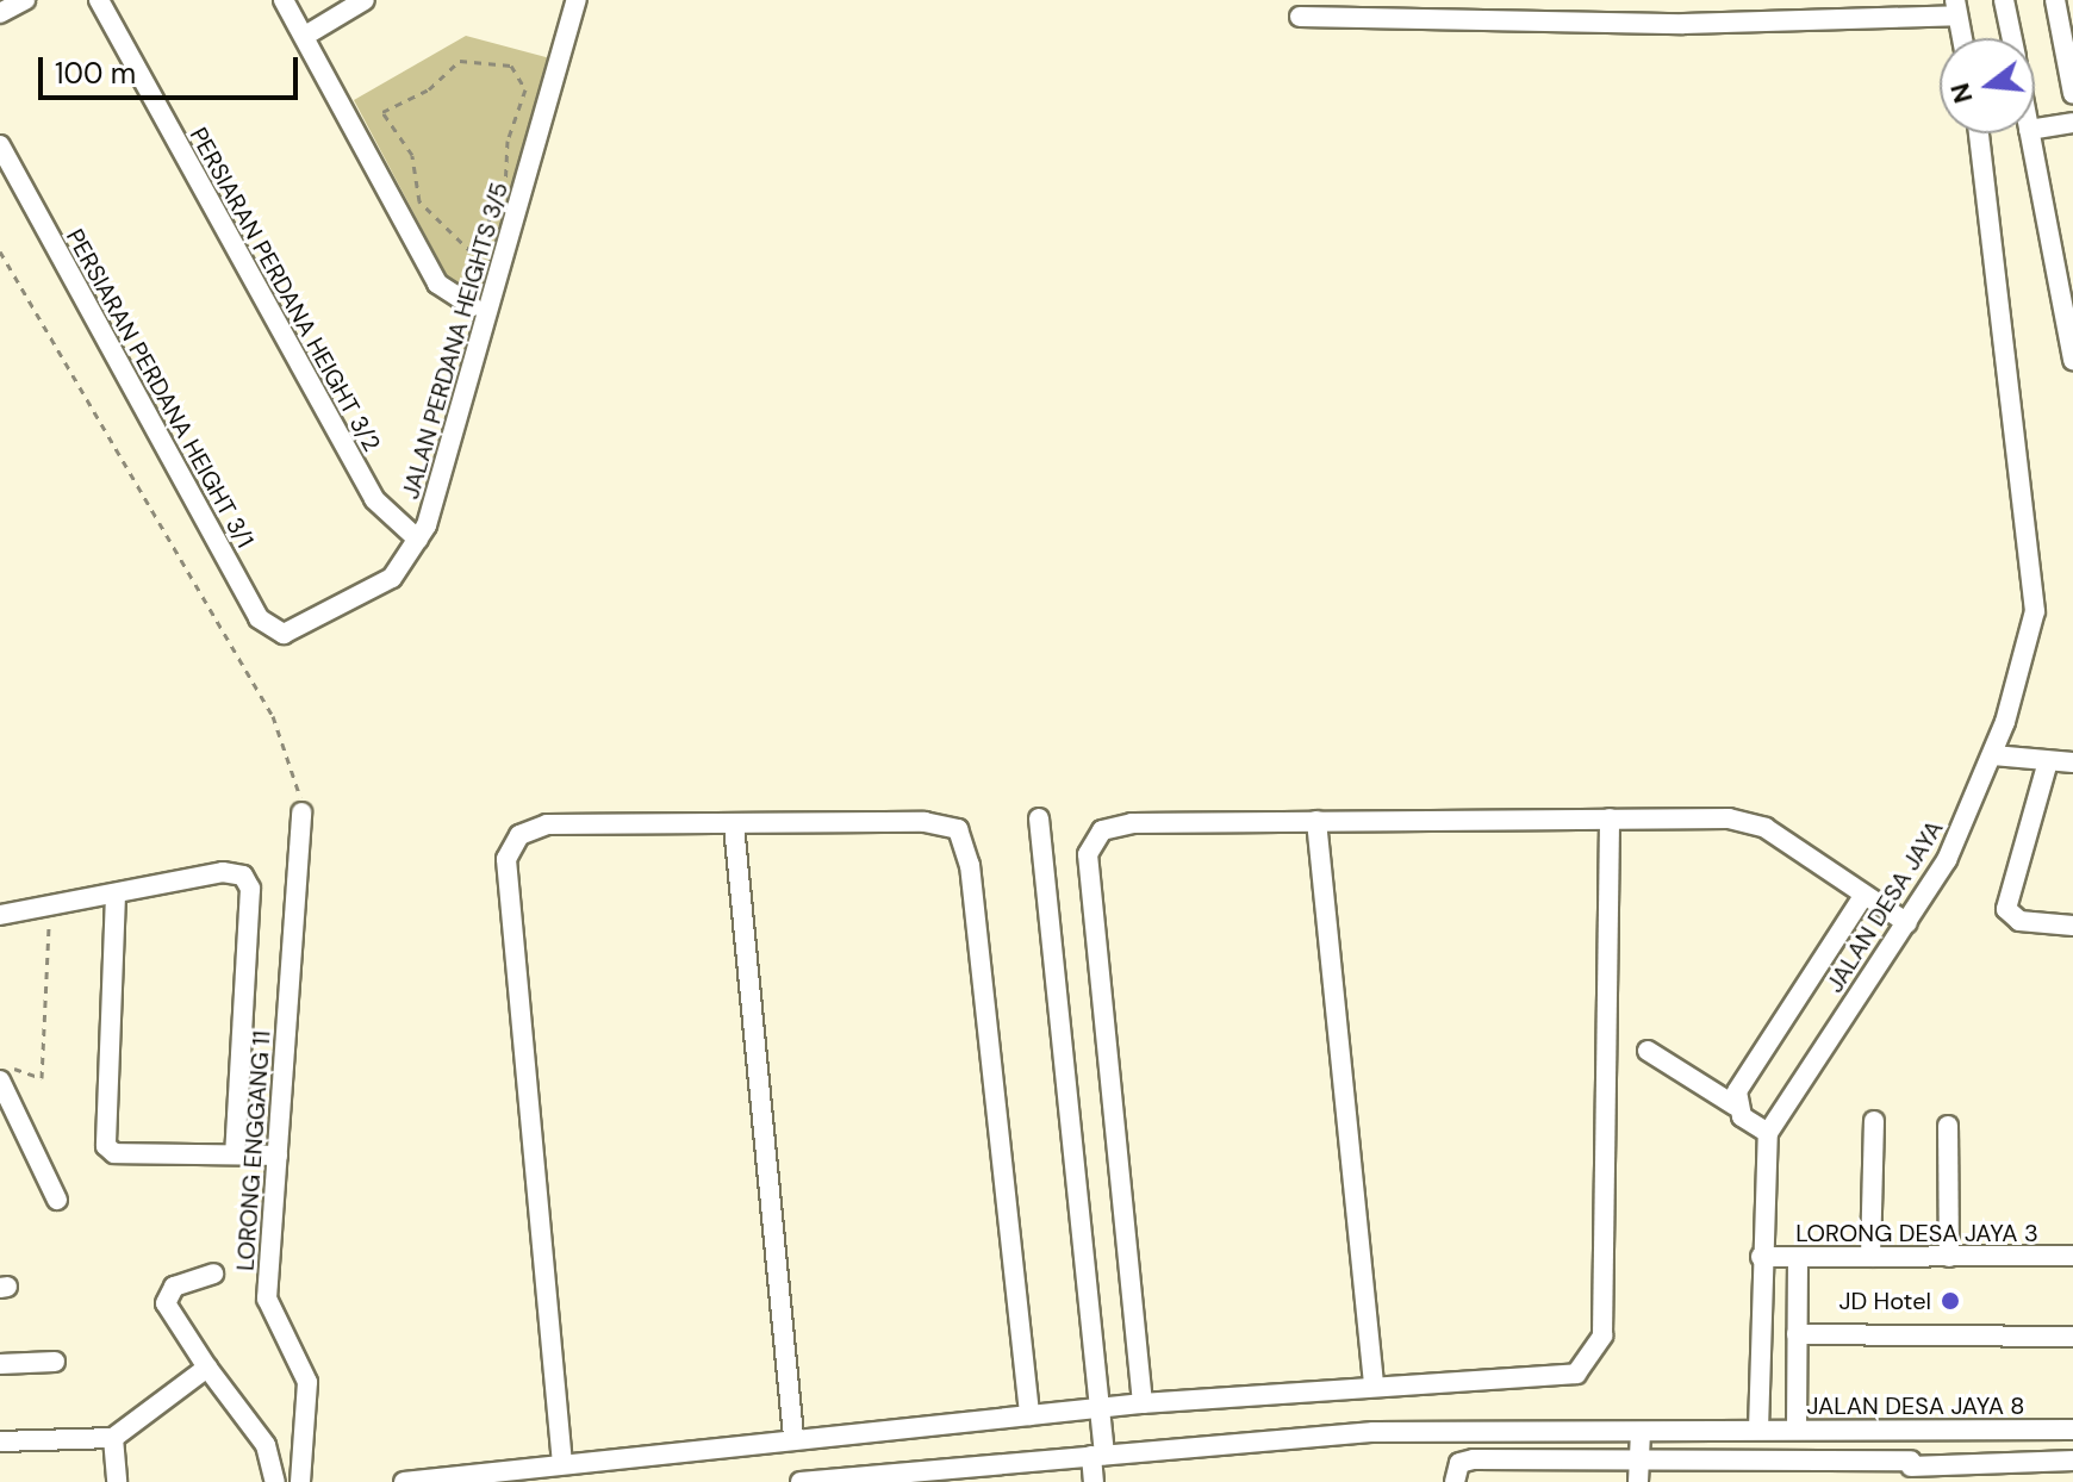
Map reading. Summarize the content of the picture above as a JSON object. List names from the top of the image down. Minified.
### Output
{"streets":{"street":["PERSIARAN PERDANA HEIGHT 3/2","JALAN PERDANA HEIGHTS 3/5","PERSIARAN PERDANA HEIGHT 3/1","JALAN DESA JAYA","LORONG ENGGANG 11","LORONG DESA JAYA 3","JALAN DESA JAYA 8"]},"crossings":[["PERSIARAN PERDANA HEIGHT 3/2","JALAN PERDANA HEIGHTS 3/5"],["JALAN PERDANA HEIGHTS 3/5","PERSIARAN PERDANA HEIGHT 3/1"]],"places":["JD Hotel"],"scale_bar":"100 m","north":"left"}
